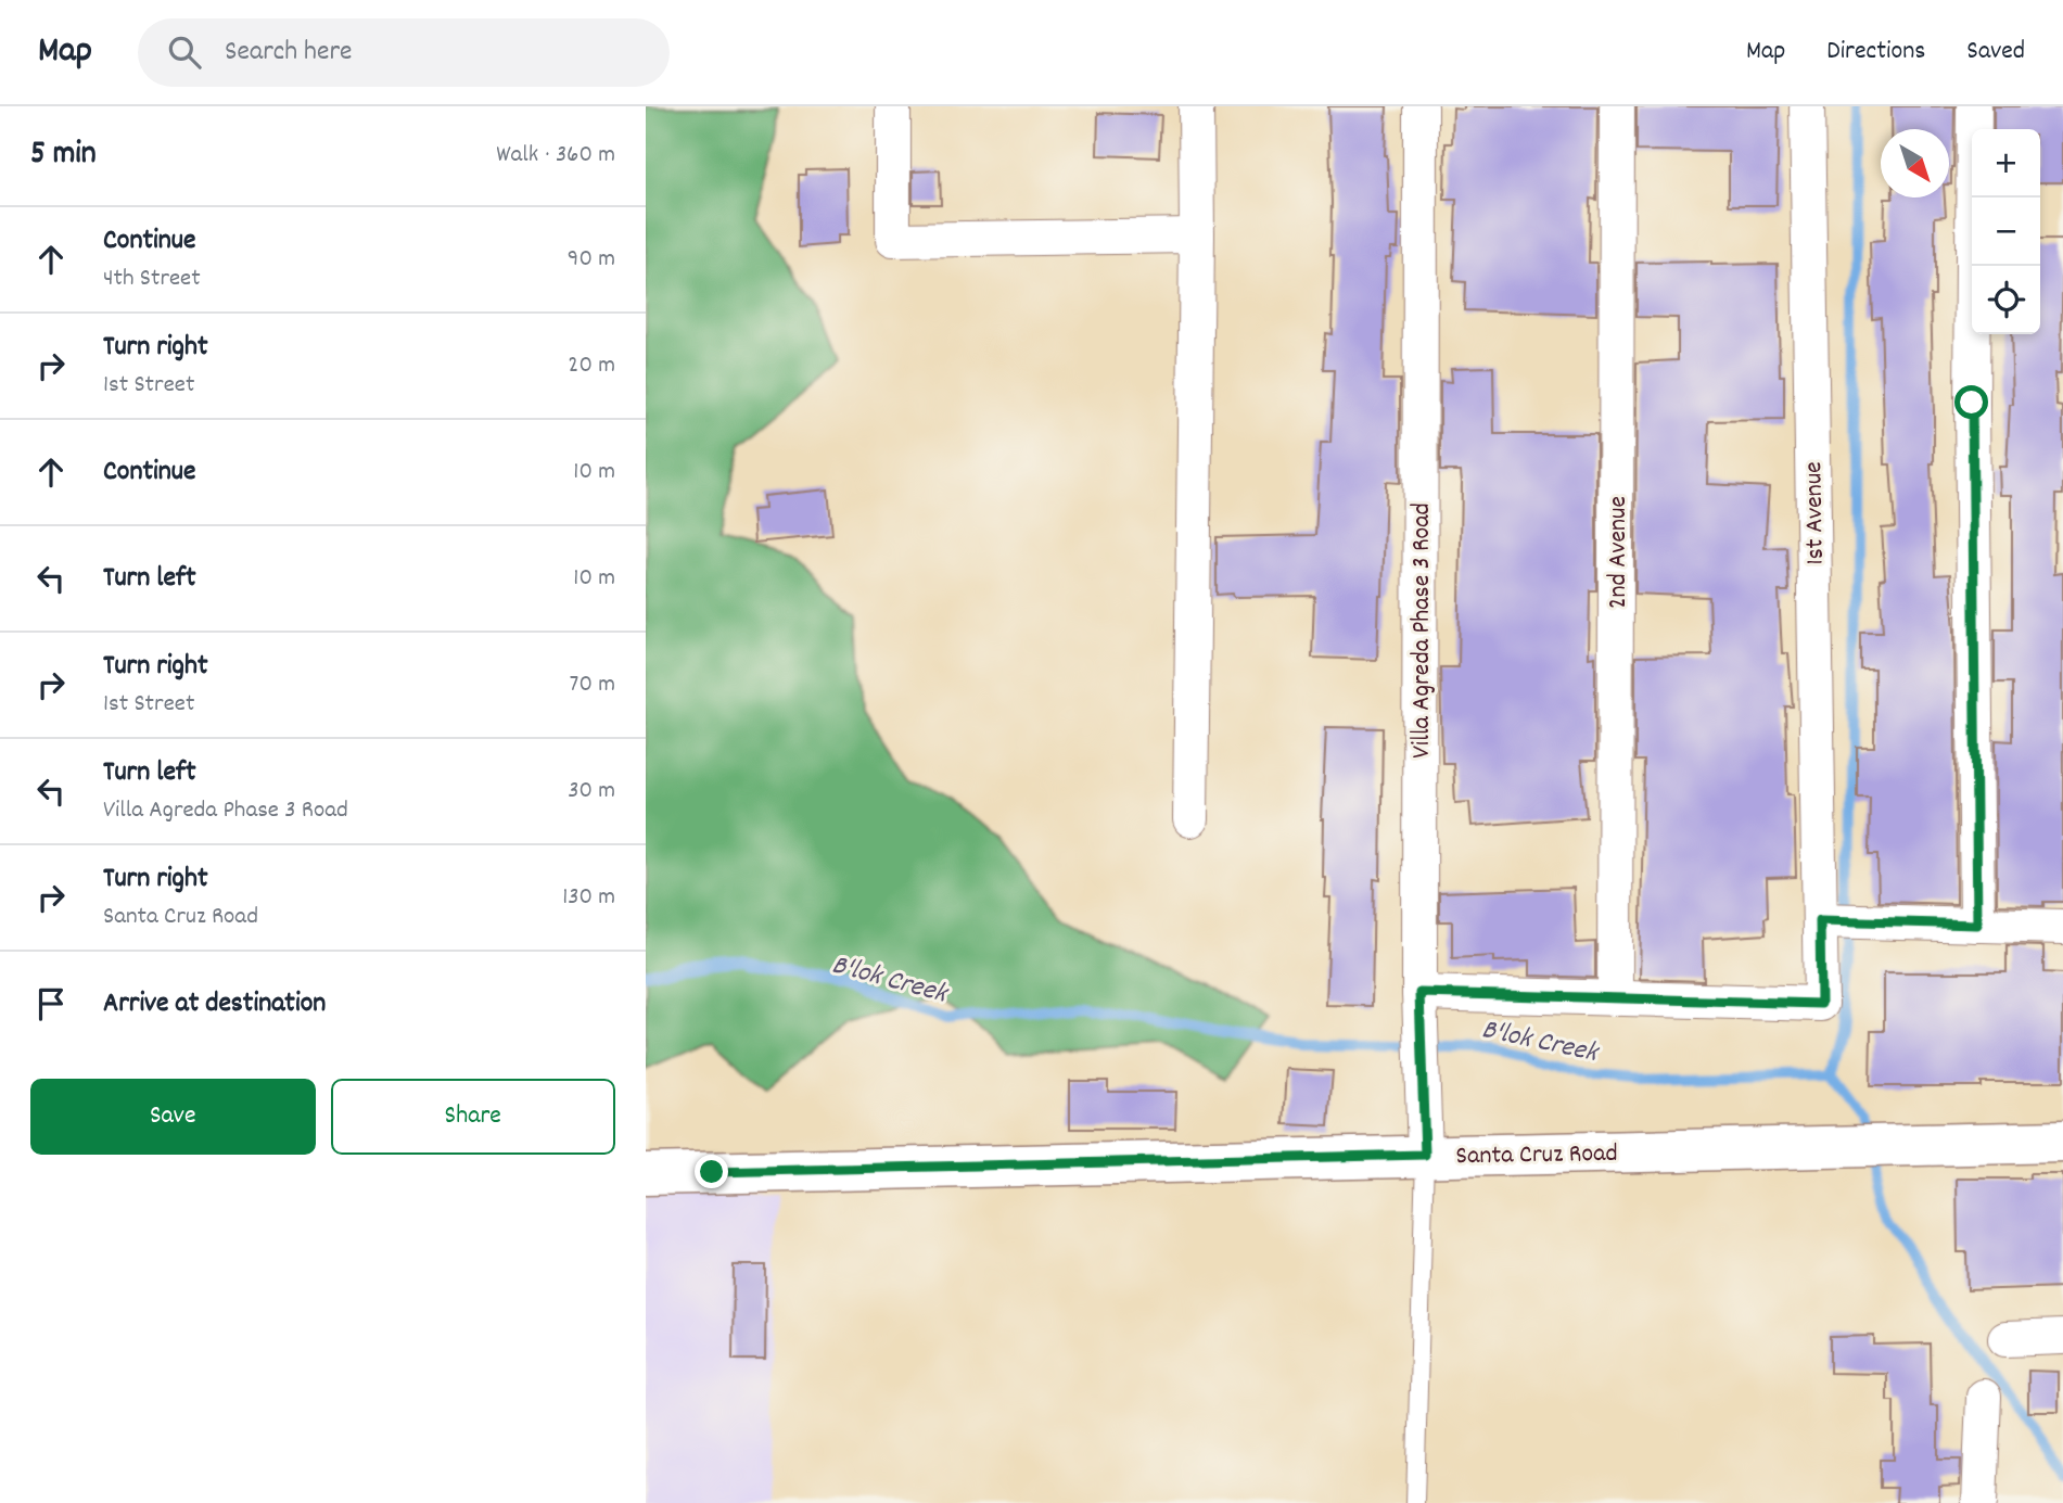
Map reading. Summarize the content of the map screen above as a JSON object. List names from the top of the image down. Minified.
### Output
{"streets":{"street":["1st Avenue","2nd Avenue","Villa Agreda Phase 3 Road","Santa Cruz Road"]},"crossings":[["1st Avenue","2nd Avenue"],["Villa Agreda Phase 3 Road","Santa Cruz Road"]],"water":["B'lok Creek"],"north":"bottom right","page":{"header":"Map","search":"Search here","nav":["Map","Directions","Saved"],"heading":["5 min","Walk · 360 m"],"map_buttons":["+","−"],"list":[["Continue","4th Street","90 m"],["Turn right","1st Street","20 m"],["Continue","10 m"],["Turn left","10 m"],["Turn right","1st Street","70 m"],["Turn left","Villa Agreda Phase 3 Road","30 m"],["Turn right","Santa Cruz Road","130 m"],"Arrive at destination"],"buttons":["Save","Share"]}}
